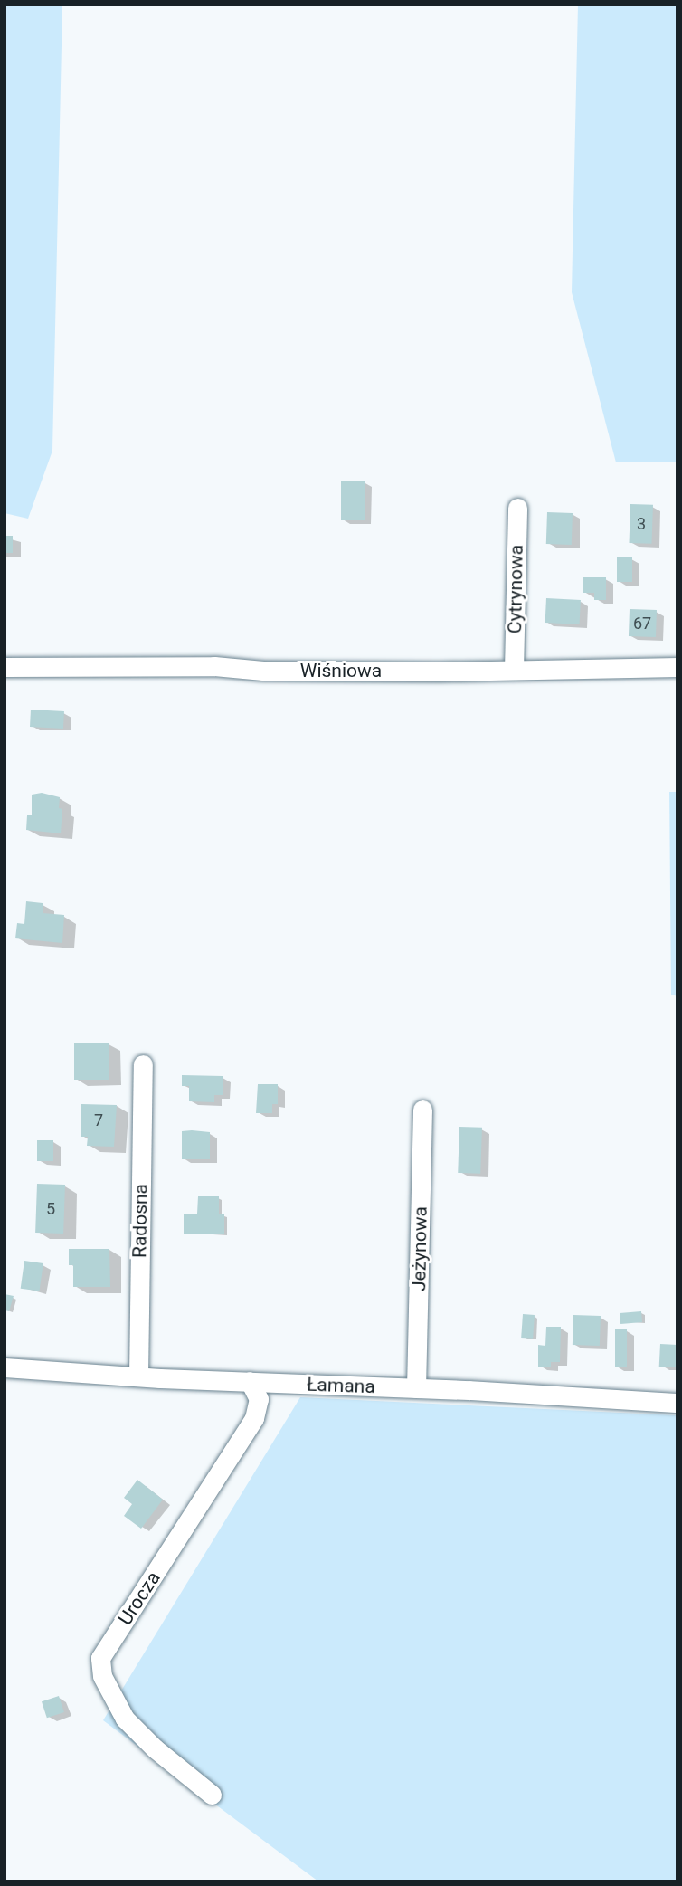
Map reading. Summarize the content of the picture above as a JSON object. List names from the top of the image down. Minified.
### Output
{"streets":{"street":["Cytrynowa","Wiśniowa","Radosna","Jeżynowa","Łamana","Urocza"]},"crossings":[["Cytrynowa","Wiśniowa"],["Radosna","Łamana"],["Jeżynowa","Łamana"],["Łamana","Urocza"]],"house_numbers":["3","67","7","5"]}
